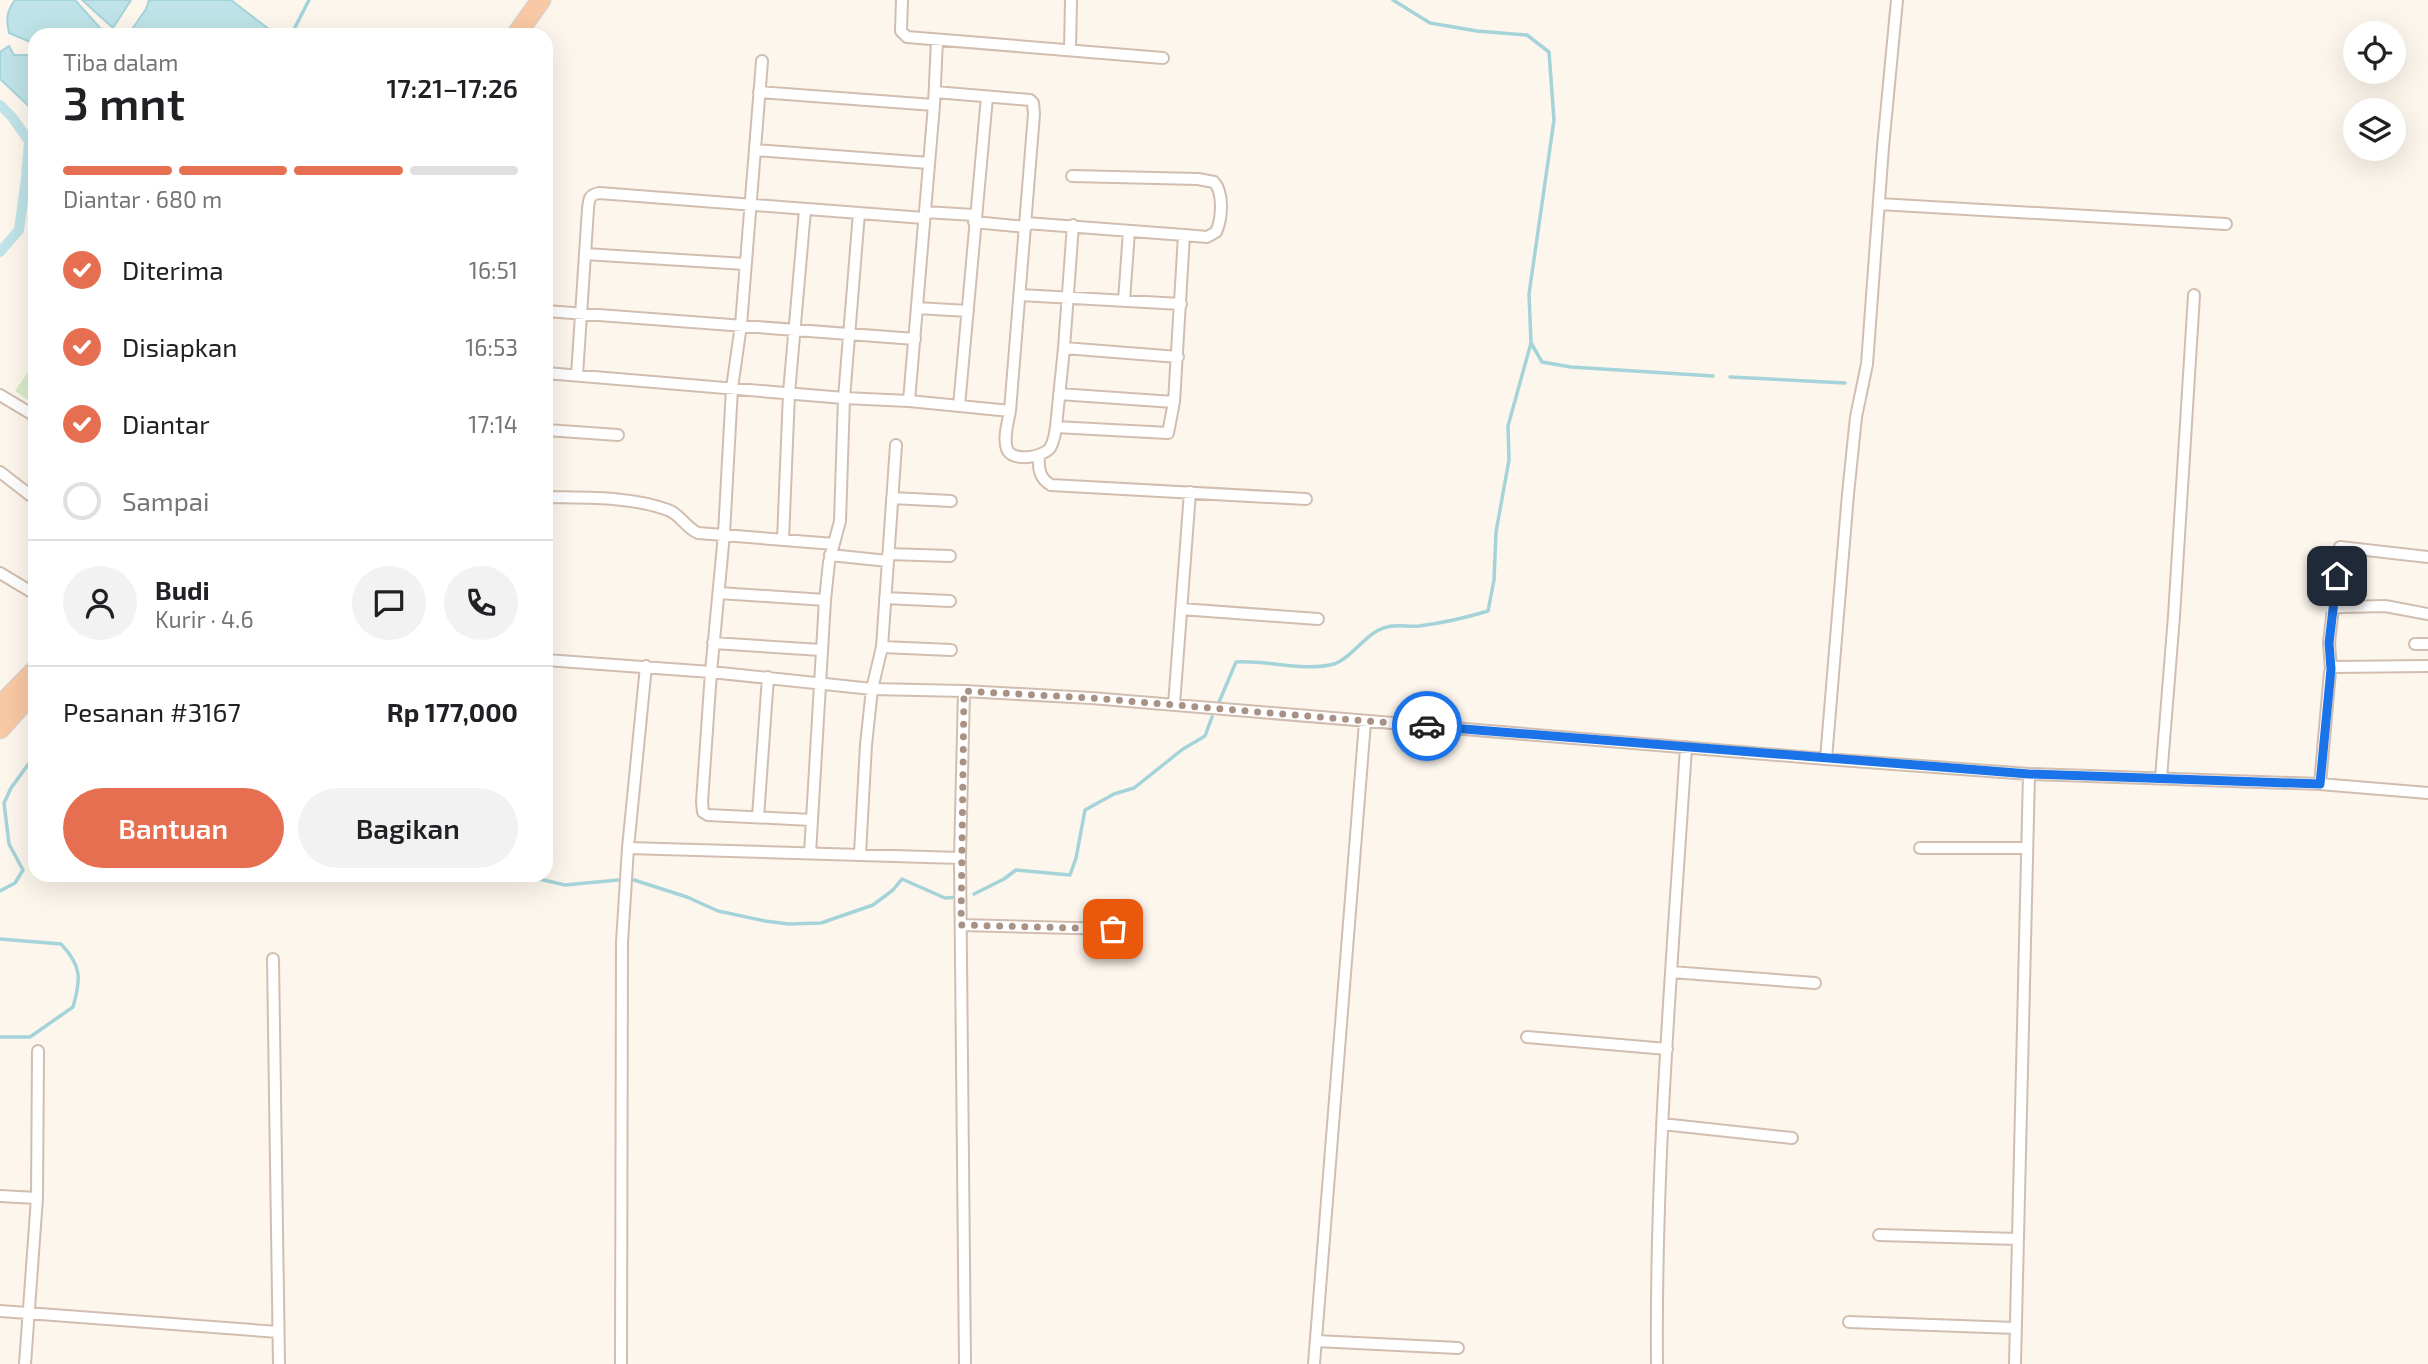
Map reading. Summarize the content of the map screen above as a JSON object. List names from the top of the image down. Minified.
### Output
{"page":{"heading":["3 mnt","Tiba dalam","17:21–17:26"],"panel":["Budi","Kurir · 4.6","Pesanan #3167","Rp 177,000"],"bar":"Diantar · 680 m","list":[["Diterima","16:51"],["Disiapkan","16:53"],["Diantar","17:14"],"Sampai"],"buttons":["Bantuan","Bagikan"]}}
